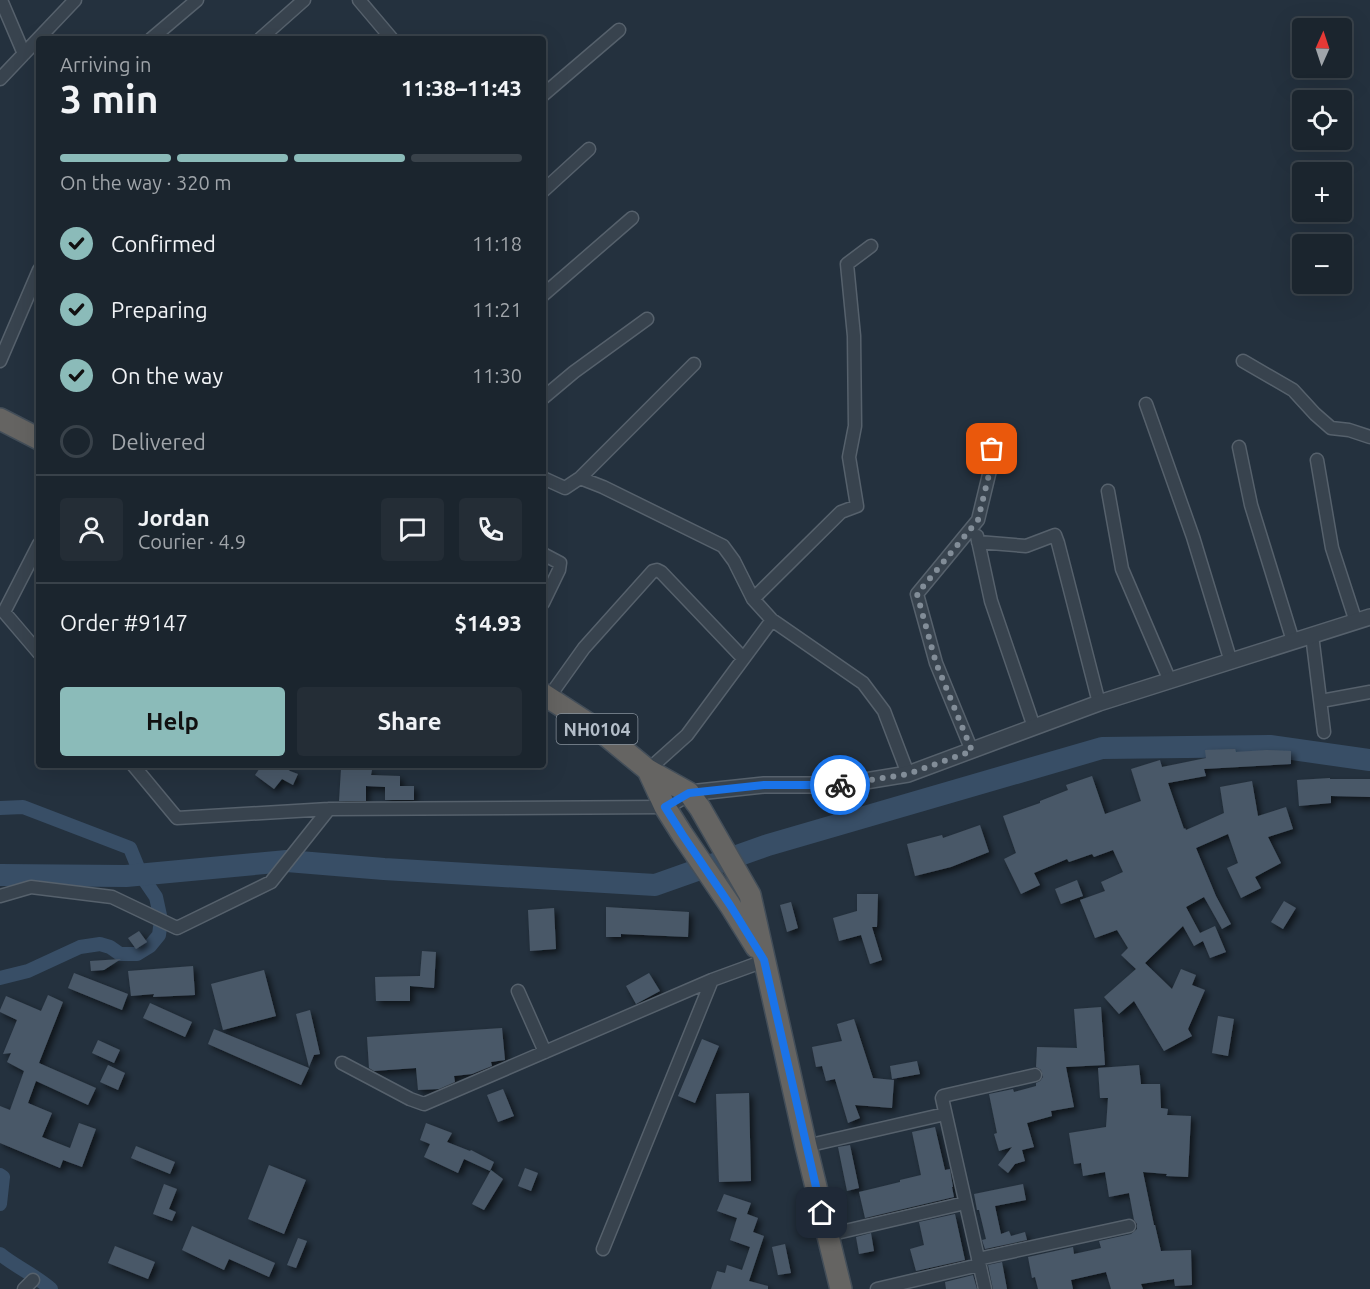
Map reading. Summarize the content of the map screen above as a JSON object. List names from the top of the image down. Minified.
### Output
{"streets":{"highway":["NH0104"]},"north":"top","page":{"map_buttons":["+","−"],"heading":["3 min","Arriving in","11:38–11:43"],"panel":["Jordan","Courier · 4.9","Order #9147","$14.93"],"bar":"On the way · 320 m","list":[["Confirmed","11:18"],["Preparing","11:21"],["On the way","11:30"],"Delivered"],"buttons":["Help","Share"]}}
